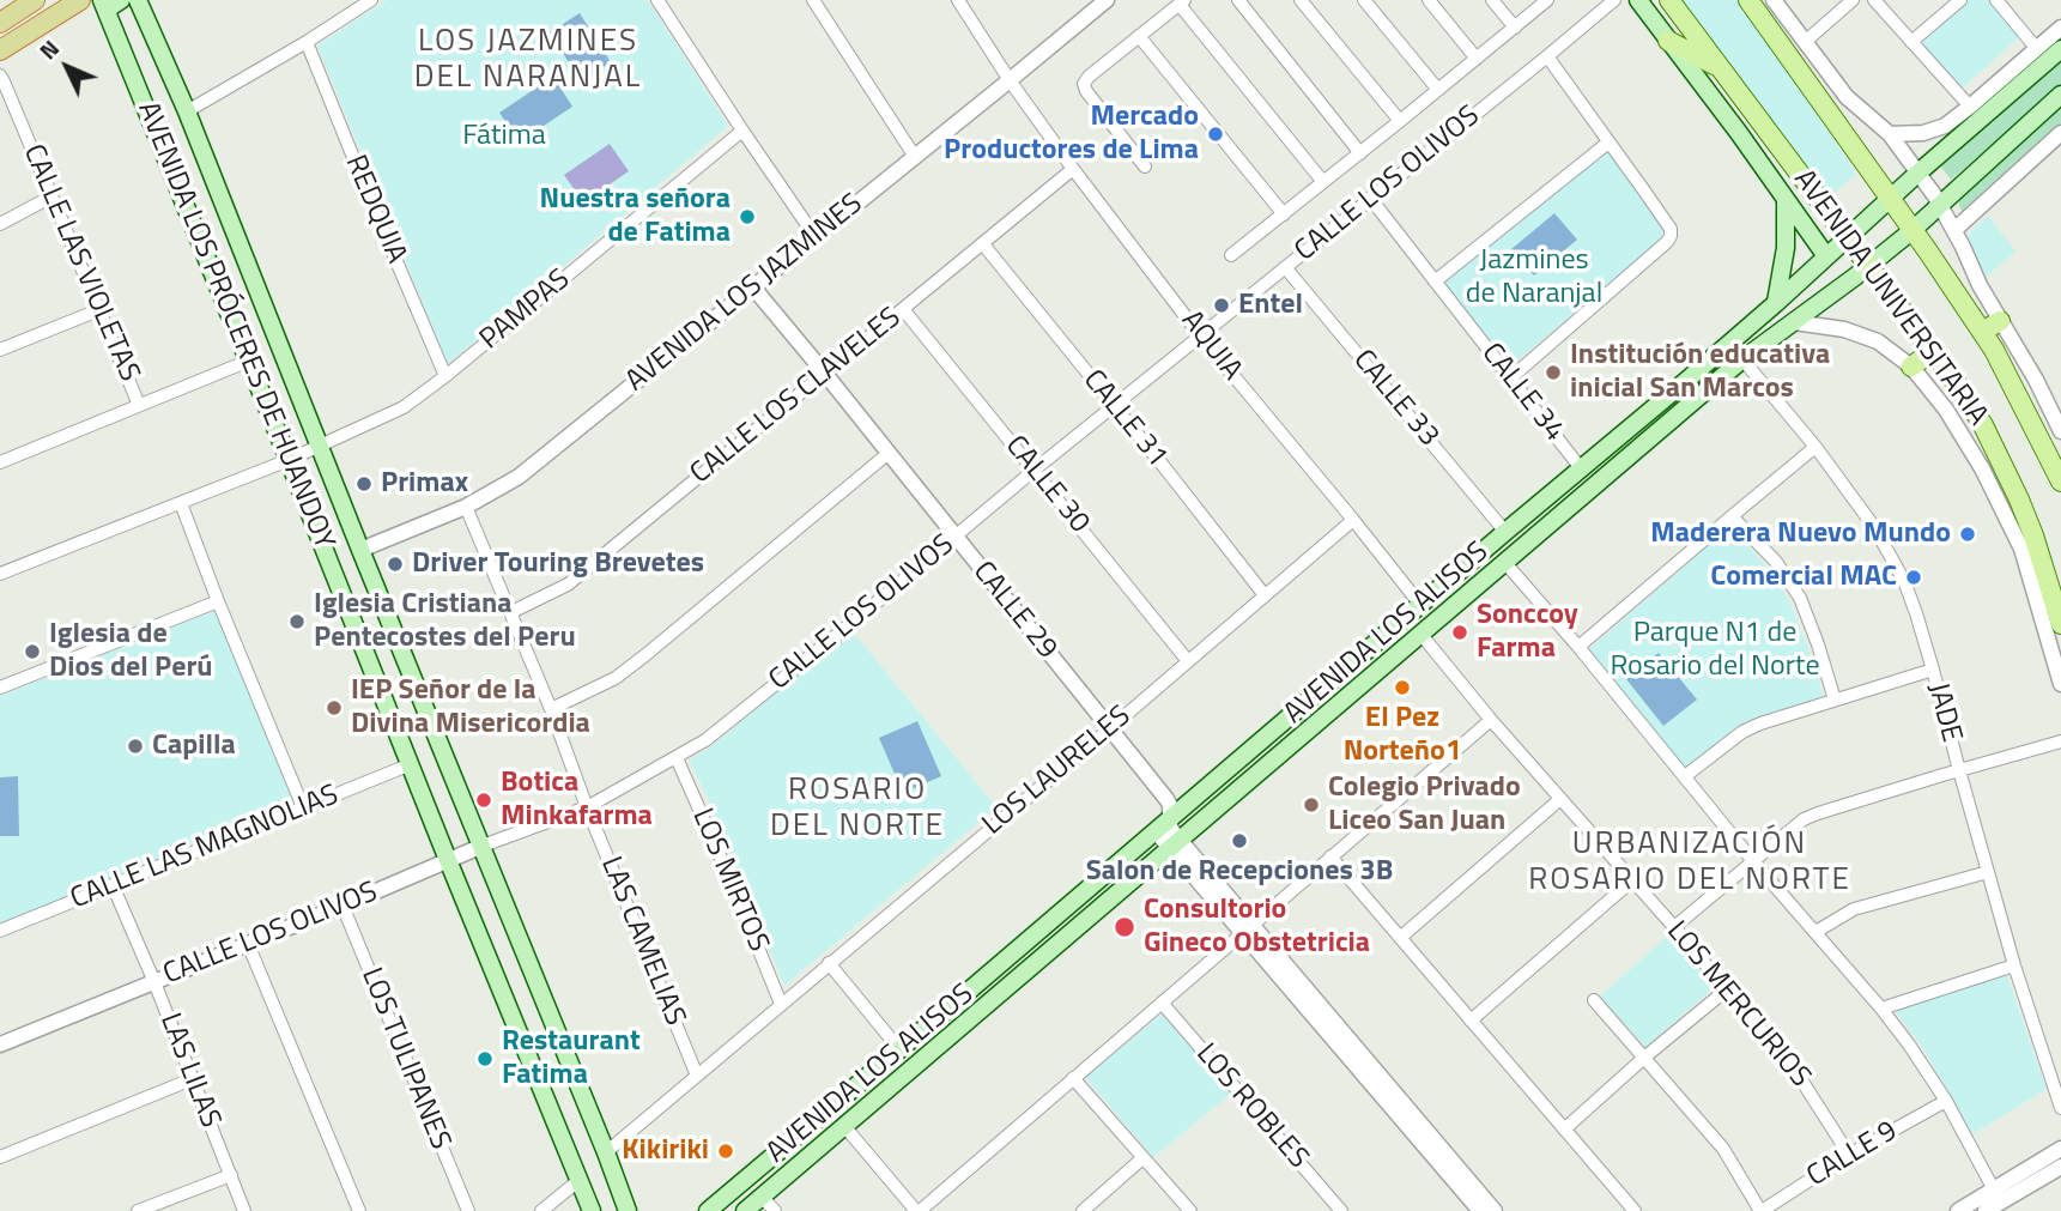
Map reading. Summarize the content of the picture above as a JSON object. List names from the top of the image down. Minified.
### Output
{"streets":{"main road":["AVENIDA UNIVERSITARIA","AVENIDA LOS PRÓCERES DE HUANDOY","AVENIDA LOS ALISOS"],"street":["CALLE LOS OLIVOS","REDQUIA","CALLE LAS VIOLETAS","AVENIDA LOS JAZMINES","PAMPAS","AQUIA","CALLE 34","CALLE LOS CLAVELES","CALLE 33","CALLE 31","CALLE 30","CALLE 29","JADE","LOS LAURELES","CALLE LAS MAGNOLIAS","LOS MIRTOS","LAS CAMELIAS","LOS MERCURIOS","LOS TULIPANES","LAS LILAS","LOS ROBLES","CALLE 9"]},"crossings":[["CALLE LOS OLIVOS","AVENIDA LOS PRÓCERES DE HUANDOY"],["CALLE LOS OLIVOS","AQUIA"],["CALLE LOS OLIVOS","CALLE 34"],["CALLE LOS OLIVOS","CALLE 33"],["CALLE LOS OLIVOS","CALLE 31"],["CALLE LOS OLIVOS","CALLE 30"],["CALLE LOS OLIVOS","CALLE 29"],["CALLE LOS OLIVOS","LOS MIRTOS"],["CALLE LOS OLIVOS","LAS CAMELIAS"],["CALLE LOS OLIVOS","LOS TULIPANES"],["CALLE LOS OLIVOS","LAS LILAS"],["REDQUIA","PAMPAS"],["AVENIDA LOS JAZMINES","AVENIDA LOS PRÓCERES DE HUANDOY"],["AVENIDA LOS JAZMINES","AQUIA"],["AVENIDA LOS JAZMINES","CALLE 29"],["AVENIDA LOS JAZMINES","LAS CAMELIAS"],["AVENIDA UNIVERSITARIA","AVENIDA LOS ALISOS"],["PAMPAS","AVENIDA LOS PRÓCERES DE HUANDOY"],["AVENIDA LOS PRÓCERES DE HUANDOY","LOS LAURELES"],["AVENIDA LOS PRÓCERES DE HUANDOY","CALLE LAS MAGNOLIAS"],["AQUIA","CALLE LOS CLAVELES"],["AQUIA","AVENIDA LOS ALISOS"],["AQUIA","LOS LAURELES"],["CALLE 34","AVENIDA LOS ALISOS"],["CALLE LOS CLAVELES","CALLE 31"],["CALLE LOS CLAVELES","CALLE 30"],["CALLE LOS CLAVELES","CALLE 29"],["CALLE LOS CLAVELES","LAS CAMELIAS"],["CALLE 33","AVENIDA LOS ALISOS"],["CALLE 31","LOS LAURELES"],["CALLE 30","LOS LAURELES"],["CALLE 29","AVENIDA LOS ALISOS"],["CALLE 29","LOS LAURELES"],["AVENIDA LOS ALISOS","JADE"],["AVENIDA LOS ALISOS","LOS MERCURIOS"],["LOS LAURELES","LOS MIRTOS"],["LOS LAURELES","LAS CAMELIAS"],["CALLE LAS MAGNOLIAS","LAS LILAS"],["LOS MERCURIOS","CALLE 9"]],"districts":["LOS JAZMINES DEL NARANJAL","ROSARIO DEL NORTE","URBANIZACIÓN ROSARIO DEL NORTE"],"parks":["Fátima","Jazmines de Naranjal","Parque N1 de Rosario del Norte"],"places":["Mercado Productores de Lima","Nuestra señora de Fatima","Entel","Institución educativa inicial San Marcos","Primax","Maderera Nuevo Mundo","Driver Touring Brevetes","Comercial MAC","Iglesia Cristiana Pentecostes del Peru","Sonccoy Farma","Iglesia de Dios del Perú","El Pez Norteño1","IEP Señor de la Divina Misericordia","Capilla","Botica Minkafarma","Colegio Privado Liceo San Juan","Salon de Recepciones 3B","Consultorio Gineco Obstetricia","Restaurant Fatima","Kikiriki"],"north":"top left"}
